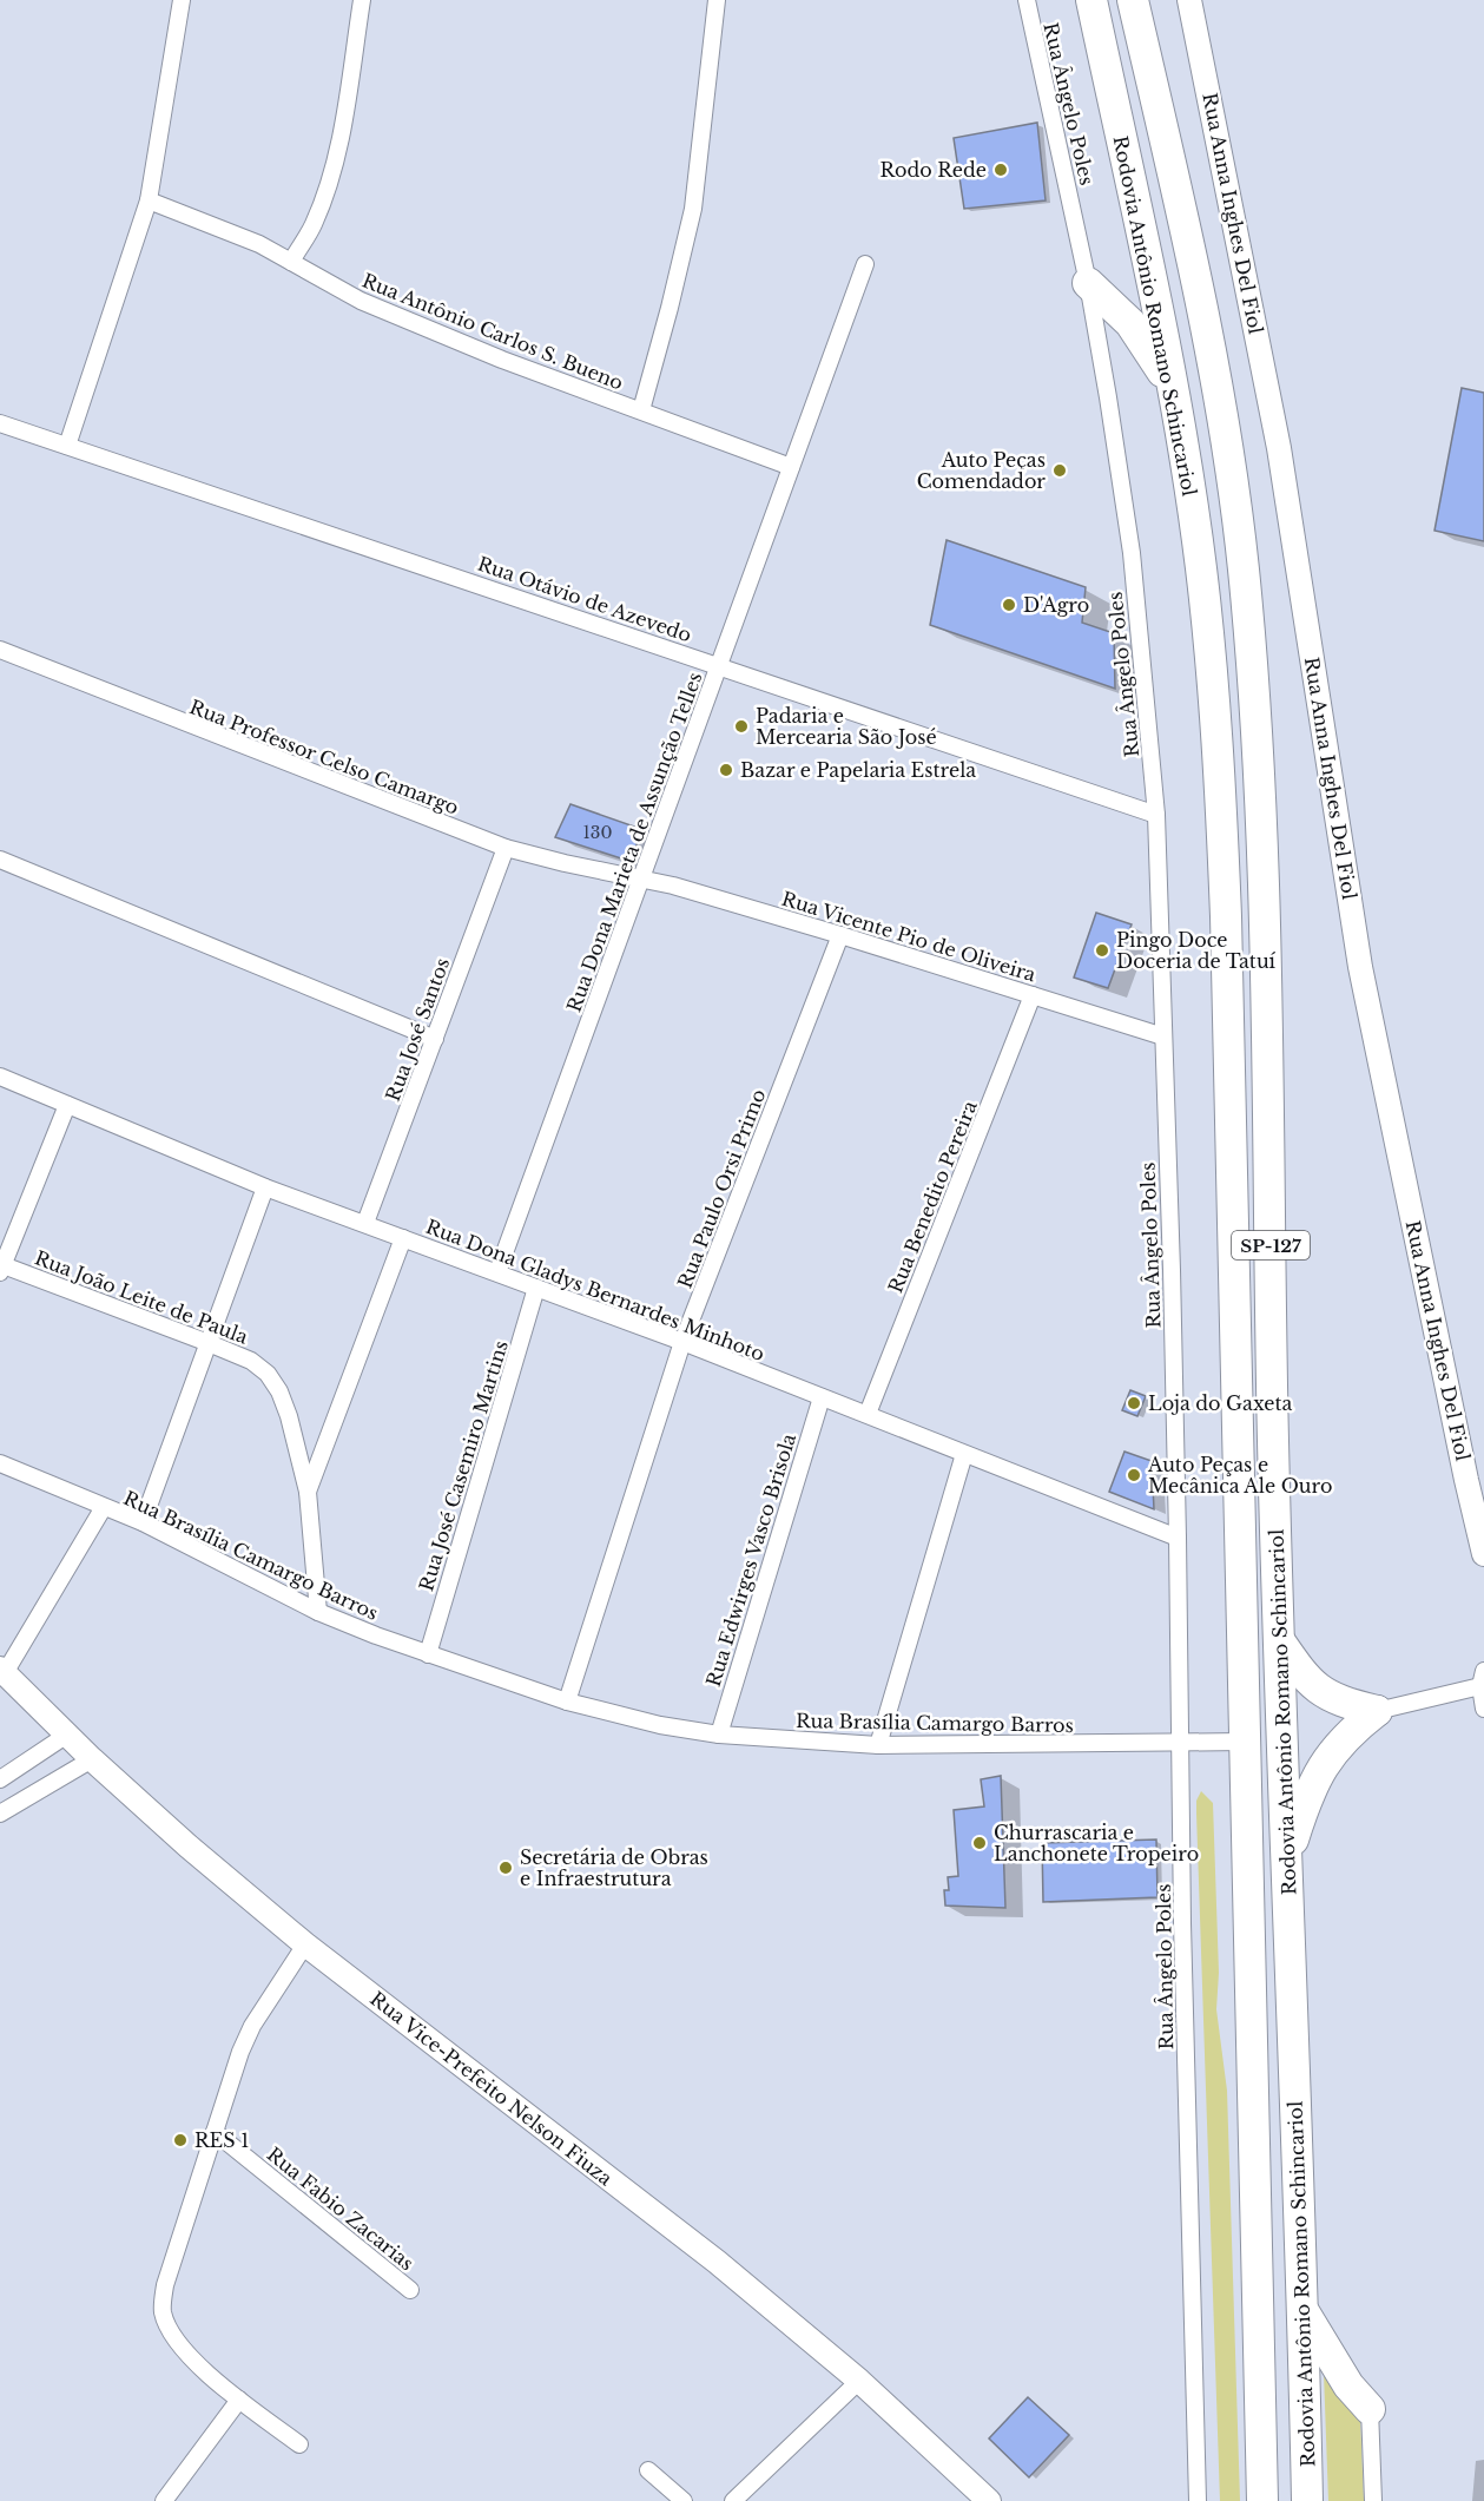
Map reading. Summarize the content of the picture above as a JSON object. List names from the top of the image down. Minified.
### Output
{"streets":{"highway":["Rodovia Antônio Romano Schincariol","SP-127"],"street":["Rua Ângelo Poles","Rua Anna Inghes Del Fiol","Rua Antônio Carlos S. Bueno","Rua Otávio de Azevedo","Rua Professor Celso Camargo","Rua Dona Marieta de Assunção Telles","Rua Vicente Pio de Oliveira","Rua José Santos","Rua Paulo Orsi Primo","Rua Benedito Pereira","Rua Dona Gladys Bernardes Minhoto","Rua João Leite de Paula","Rua José Casemiro Martins","Rua Brasília Camargo Barros","Rua Edwirges Vasco Brisola","Rua Vice-Prefeito Nelson Fiuza","Rua Fabio Zacarias"]},"crossings":[["Rua Ângelo Poles","Rua Otávio de Azevedo"],["Rua Ângelo Poles","Rua Vicente Pio de Oliveira"],["Rua Ângelo Poles","Rua Dona Gladys Bernardes Minhoto"],["Rua Ângelo Poles","Rua Brasília Camargo Barros"],["Rodovia Antônio Romano Schincariol","Rua Brasília Camargo Barros"],["Rua Antônio Carlos S. Bueno","Rua Dona Marieta de Assunção Telles"],["Rua Otávio de Azevedo","Rua Dona Marieta de Assunção Telles"],["Rua Professor Celso Camargo","Rua Dona Marieta de Assunção Telles"],["Rua Professor Celso Camargo","Rua Vicente Pio de Oliveira"],["Rua Professor Celso Camargo","Rua José Santos"],["Rua Dona Marieta de Assunção Telles","Rua Vicente Pio de Oliveira"],["Rua Dona Marieta de Assunção Telles","Rua Dona Gladys Bernardes Minhoto"],["Rua Vicente Pio de Oliveira","Rua Paulo Orsi Primo"],["Rua Vicente Pio de Oliveira","Rua Benedito Pereira"],["Rua José Santos","Rua Dona Gladys Bernardes Minhoto"],["Rua Paulo Orsi Primo","Rua Dona Gladys Bernardes Minhoto"],["Rua Paulo Orsi Primo","Rua Brasília Camargo Barros"],["Rua Benedito Pereira","Rua Dona Gladys Bernardes Minhoto"],["Rua Dona Gladys Bernardes Minhoto","Rua João Leite de Paula"],["Rua Dona Gladys Bernardes Minhoto","Rua José Casemiro Martins"],["Rua Dona Gladys Bernardes Minhoto","Rua Edwirges Vasco Brisola"],["Rua João Leite de Paula","Rua Brasília Camargo Barros"],["Rua José Casemiro Martins","Rua Brasília Camargo Barros"],["Rua Brasília Camargo Barros","Rua Edwirges Vasco Brisola"]],"places":["Rodo Rede","Auto Peças Comendador","D'Agro","Padaria e Mercearia São José","Bazar e Papelaria Estrela","Pingo Doce Doceria de Tatuí","Loja do Gaxeta","Auto Peças e Mecânica Ale Ouro","Churrascaria e Lanchonete Tropeiro","Secretária de Obras e Infraestrutura","RES 1"],"house_numbers":["130"]}
